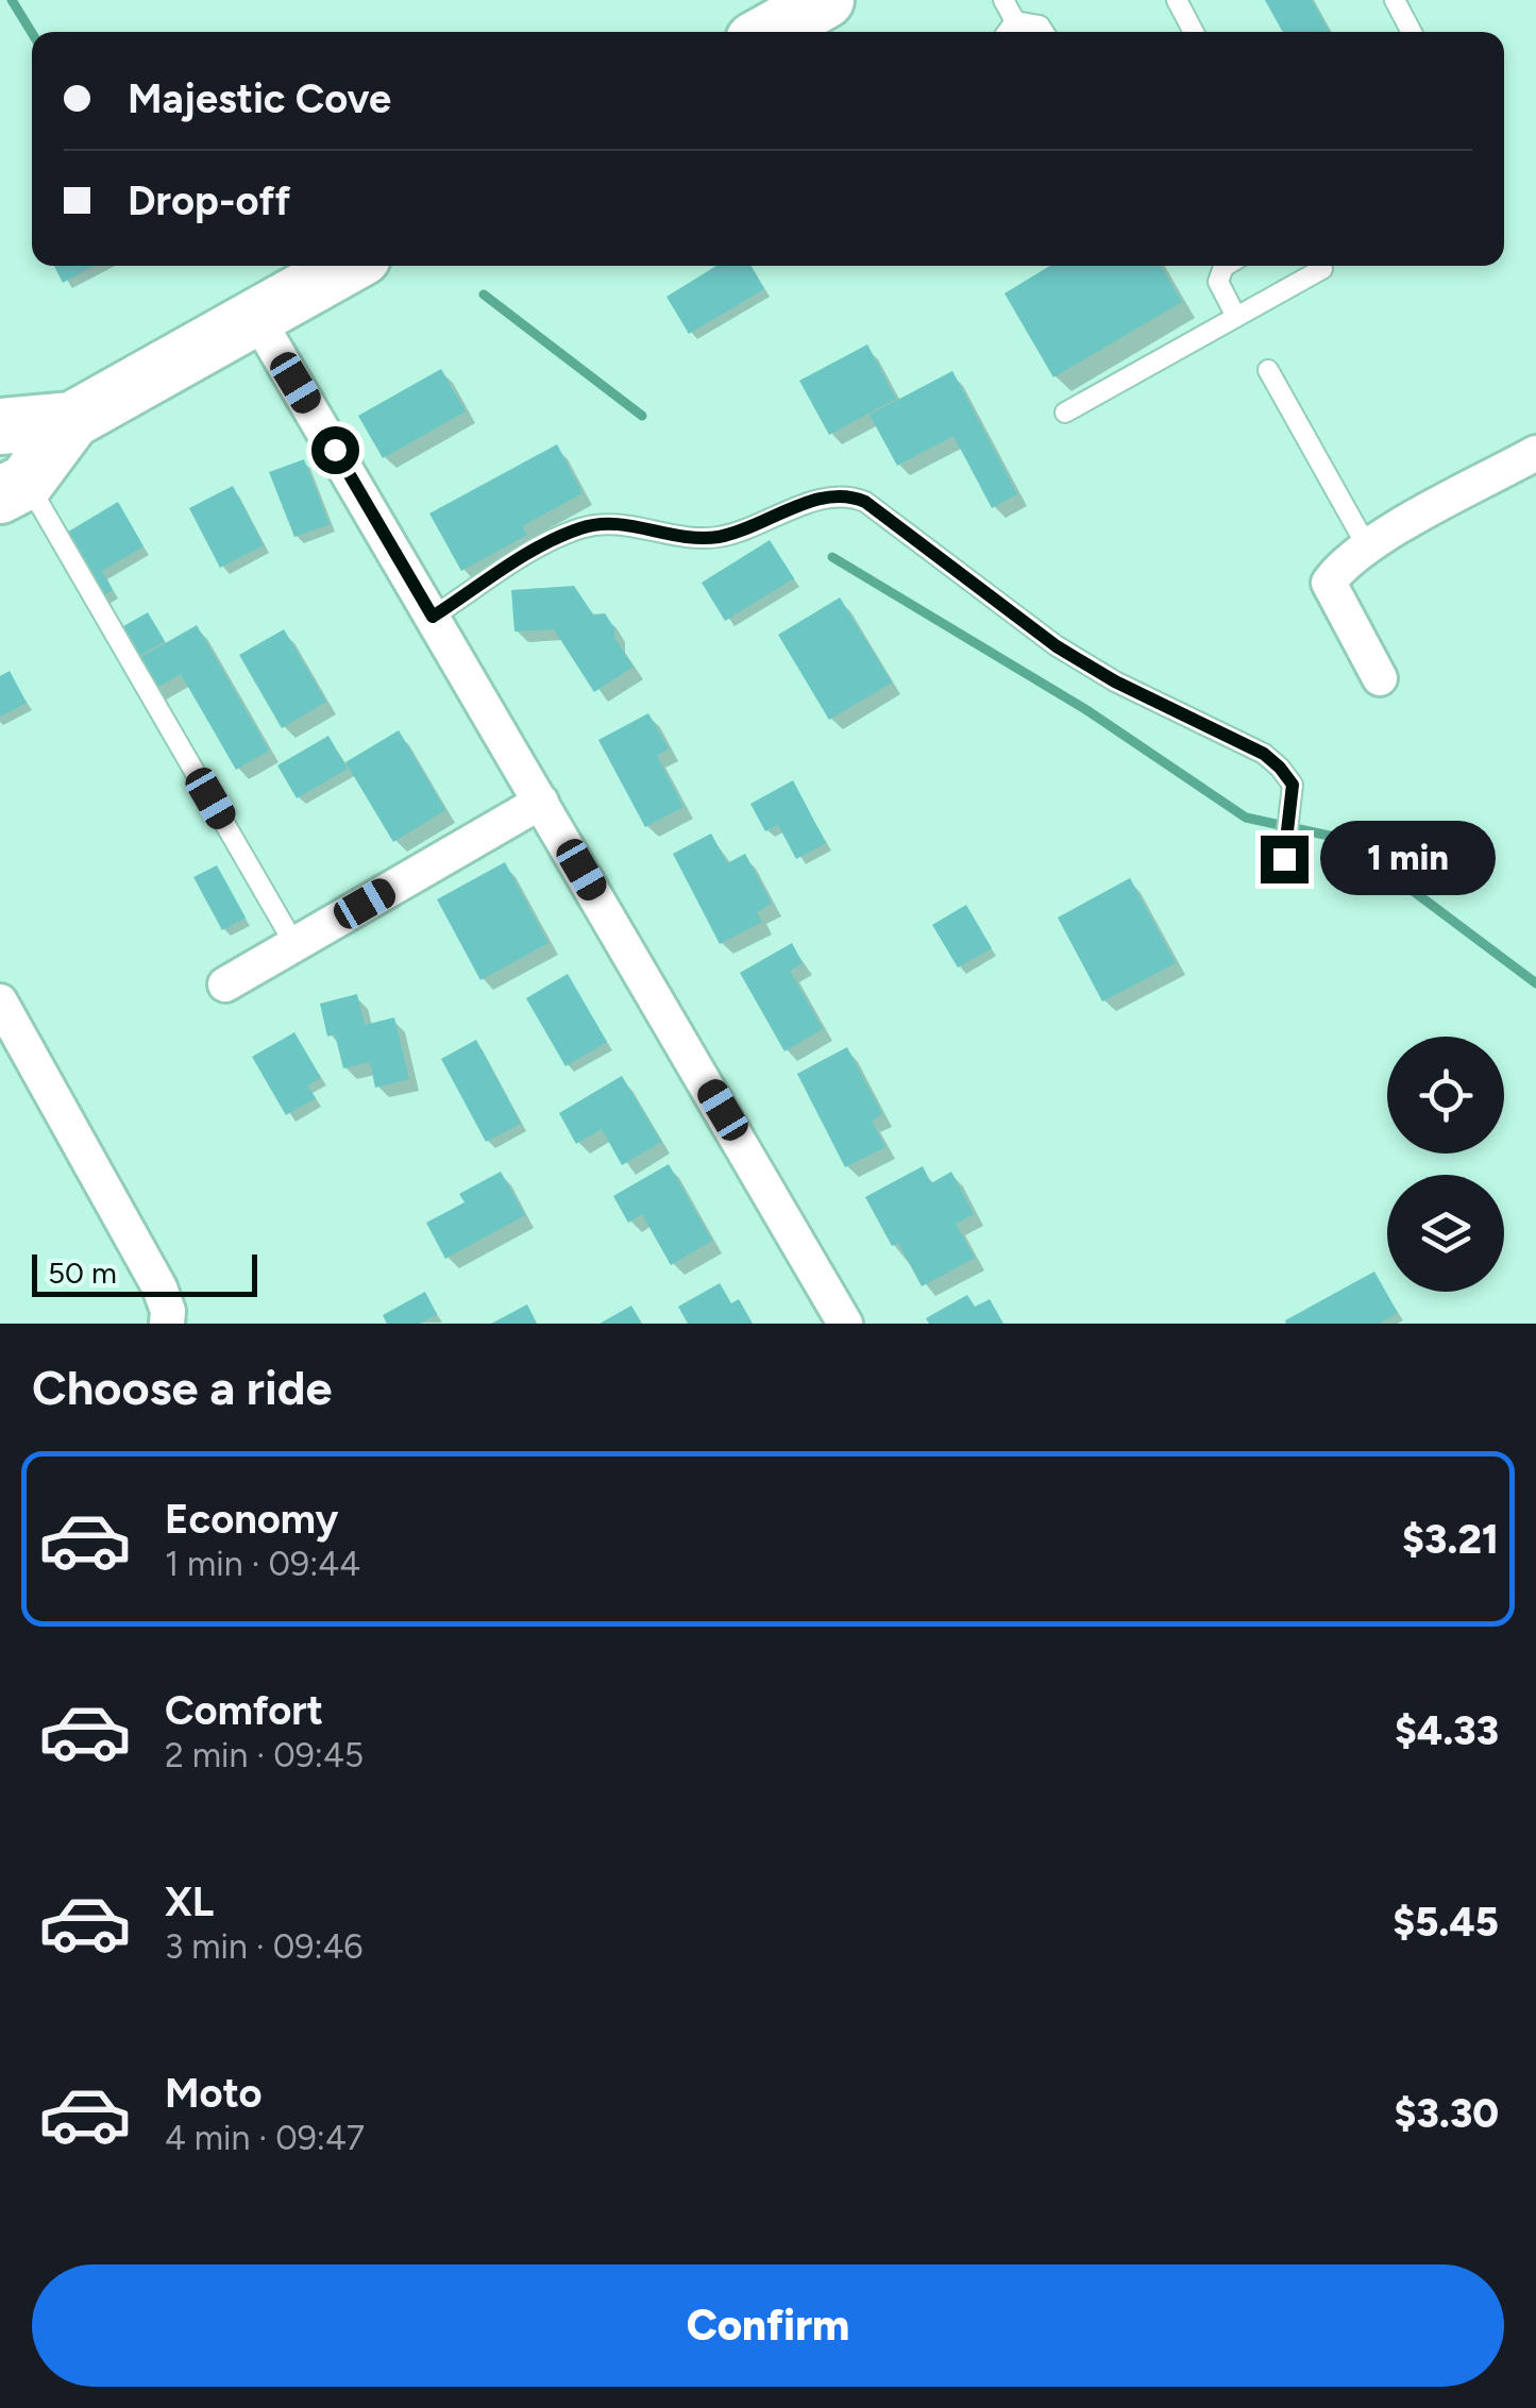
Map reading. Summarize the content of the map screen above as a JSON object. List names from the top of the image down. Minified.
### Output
{"scale_bar":"50 m","page":{"banner":["Majestic Cove","Drop-off"],"bubble":"1 min","scale":"50 m","heading":"Choose a ride","list":[{"name":"Economy","note":"1 min · 09:44","value":"$3.21"},{"name":"Comfort","note":"2 min · 09:45","value":"$4.33"},{"name":"XL","note":"3 min · 09:46","value":"$5.45"},{"name":"Moto","note":"4 min · 09:47","value":"$3.30"}],"buttons":"Confirm"}}
